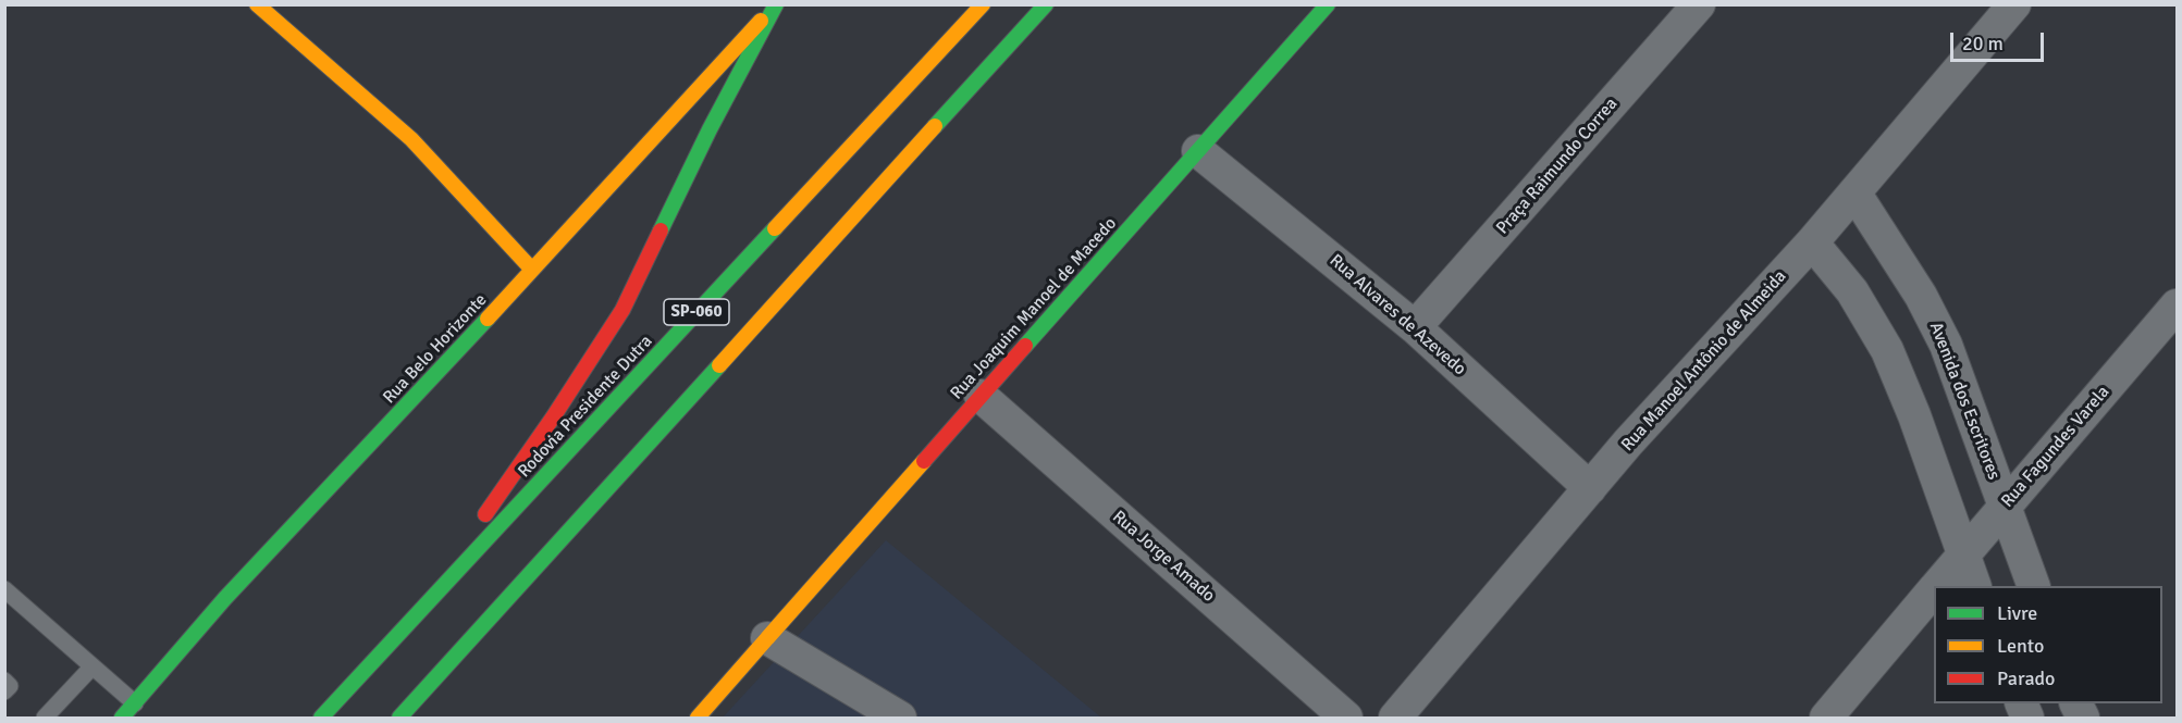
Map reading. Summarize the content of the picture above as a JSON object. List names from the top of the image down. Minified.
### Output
{"streets":{"main road":["Rua Joaquim Manoel de Macedo","SP-060","Rua Belo Horizonte","Rodovia Presidente Dutra"],"street":["Praça Raimundo Correa","Rua Alvares de Azevedo","Rua Manoel Antônio de Almeida","Avenida dos Escritores","Rua Fagundes Varela","Rua Jorge Amado"]},"crossings":[["Praça Raimundo Correa","Rua Alvares de Azevedo"],["Rua Joaquim Manoel de Macedo","Rua Alvares de Azevedo"],["Rua Joaquim Manoel de Macedo","Rua Jorge Amado"],["Rua Alvares de Azevedo","Rua Manoel Antônio de Almeida"],["Rua Manoel Antônio de Almeida","Avenida dos Escritores"],["Avenida dos Escritores","Rua Fagundes Varela"]],"legend":["Livre","Lento","Parado"],"scale_bar":"20 m"}
